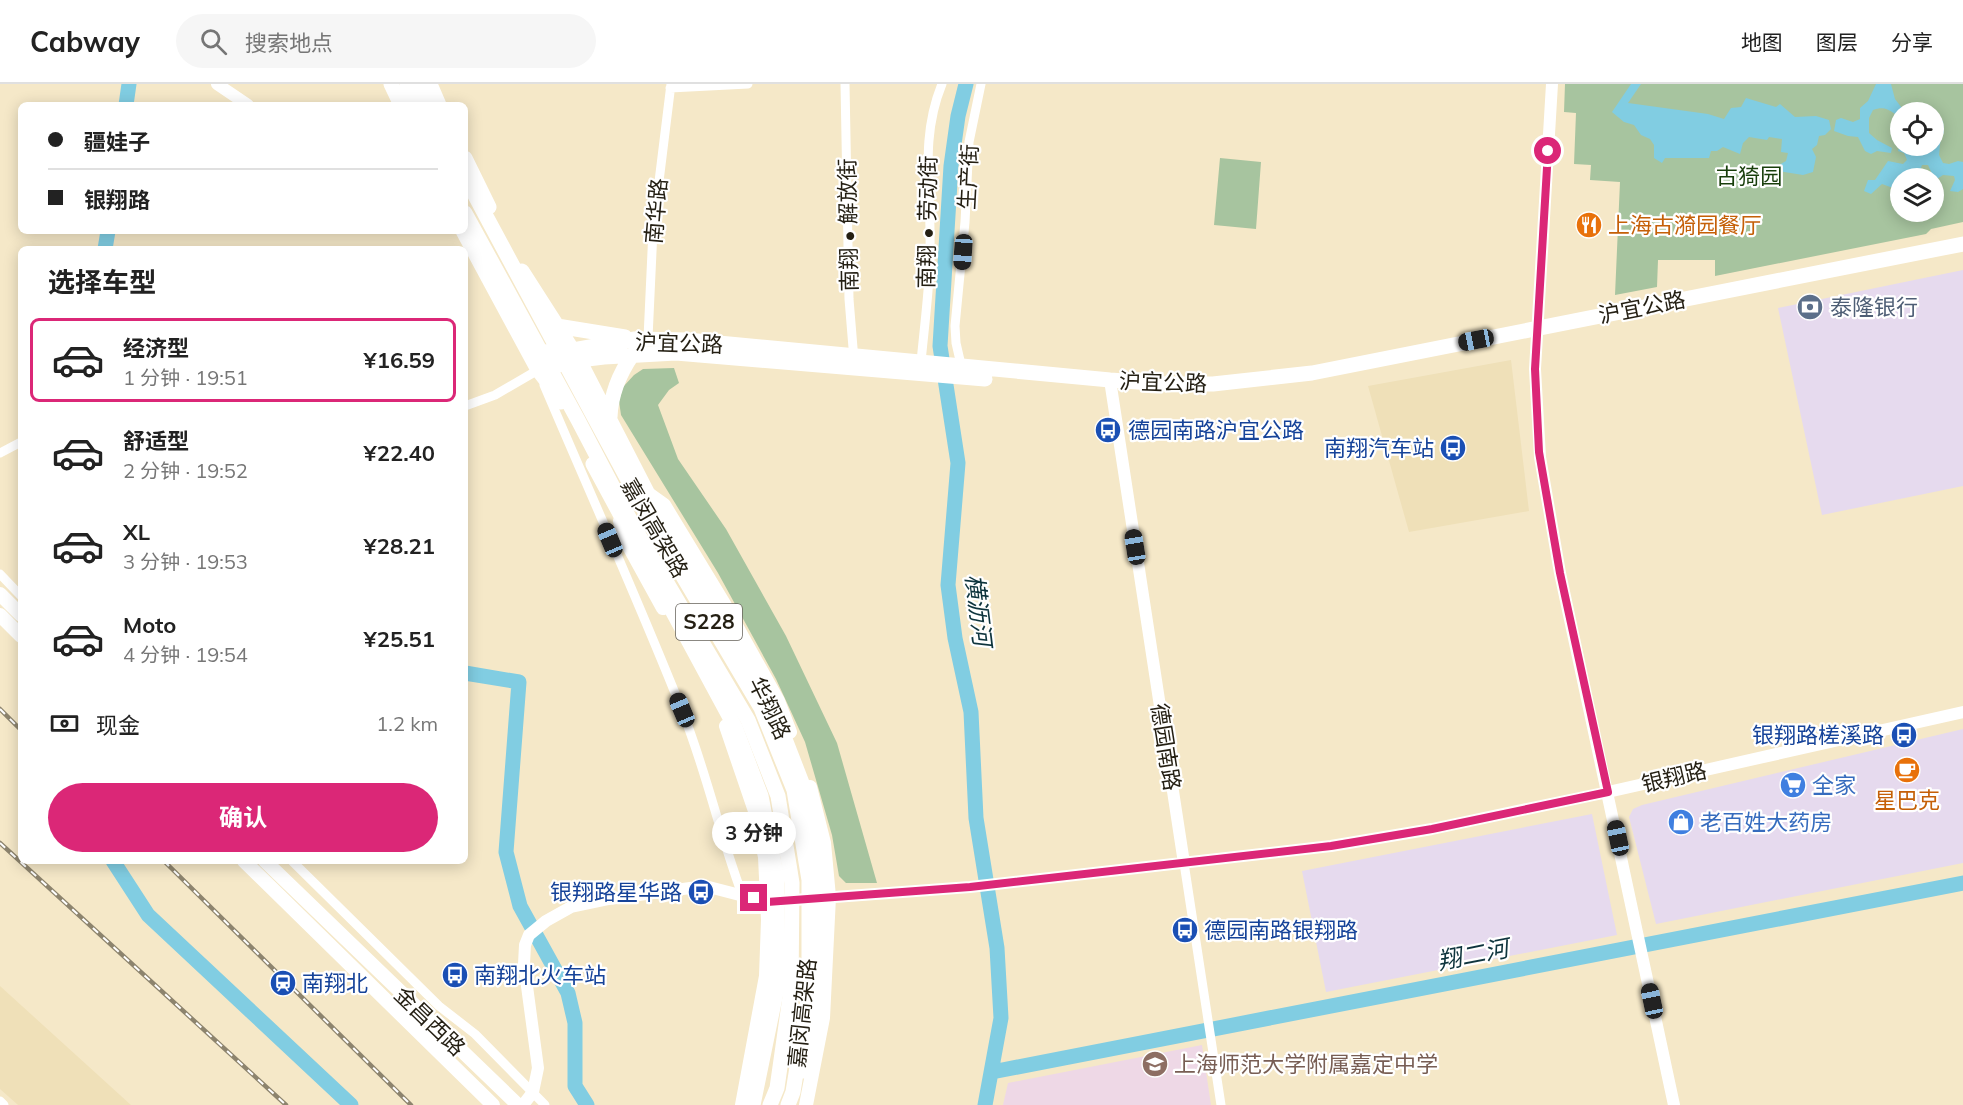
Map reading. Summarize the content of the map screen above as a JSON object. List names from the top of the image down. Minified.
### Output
{"streets":{"main road":["沪宜公路","嘉闵高架路","S228","华翔路","金昌西路"],"street":["生产街","南华路","南翔 • 劳动街","南翔 • 解放街","德园南路","银翔路"]},"crossings":[["生产街","沪宜公路"],["南华路","沪宜公路"],["南翔 • 劳动街","沪宜公路"],["南翔 • 解放街","沪宜公路"],["沪宜公路","华翔路"],["沪宜公路","德园南路"],["德园南路","银翔路"]],"water":["横沥河","翔二河"],"parks":["古猗园"],"places":{"restaurant":["上海古漪园餐厅"],"bank":["泰隆银行"],"bus stop":["德园南路沪宜公路","南翔汽车站","银翔路槎溪路","银翔路星华路","德园南路银翔路","南翔北火车站"],"cafe":["星巴克"],"supermarket":["全家"],"shop":["老百姓大药房"],"station":["南翔北"],"school or university":["上海师范大学附属嘉定中学"]},"page":{"header":"Cabway","search":"搜索地点","nav":["地图","图层","分享"],"banner":["疆娃子","银翔路"],"heading":"选择车型","list":[{"name":"经济型","note":"1 分钟 · 19:51","value":"¥16.59"},{"name":"舒适型","note":"2 分钟 · 19:52","value":"¥22.40"},{"name":"XL","note":"3 分钟 · 19:53","value":"¥28.21"},{"name":"Moto","note":"4 分钟 · 19:54","value":"¥25.51"}],"pay":["现金","1.2 km"],"buttons":"确认","bubble":"3 分钟"}}
